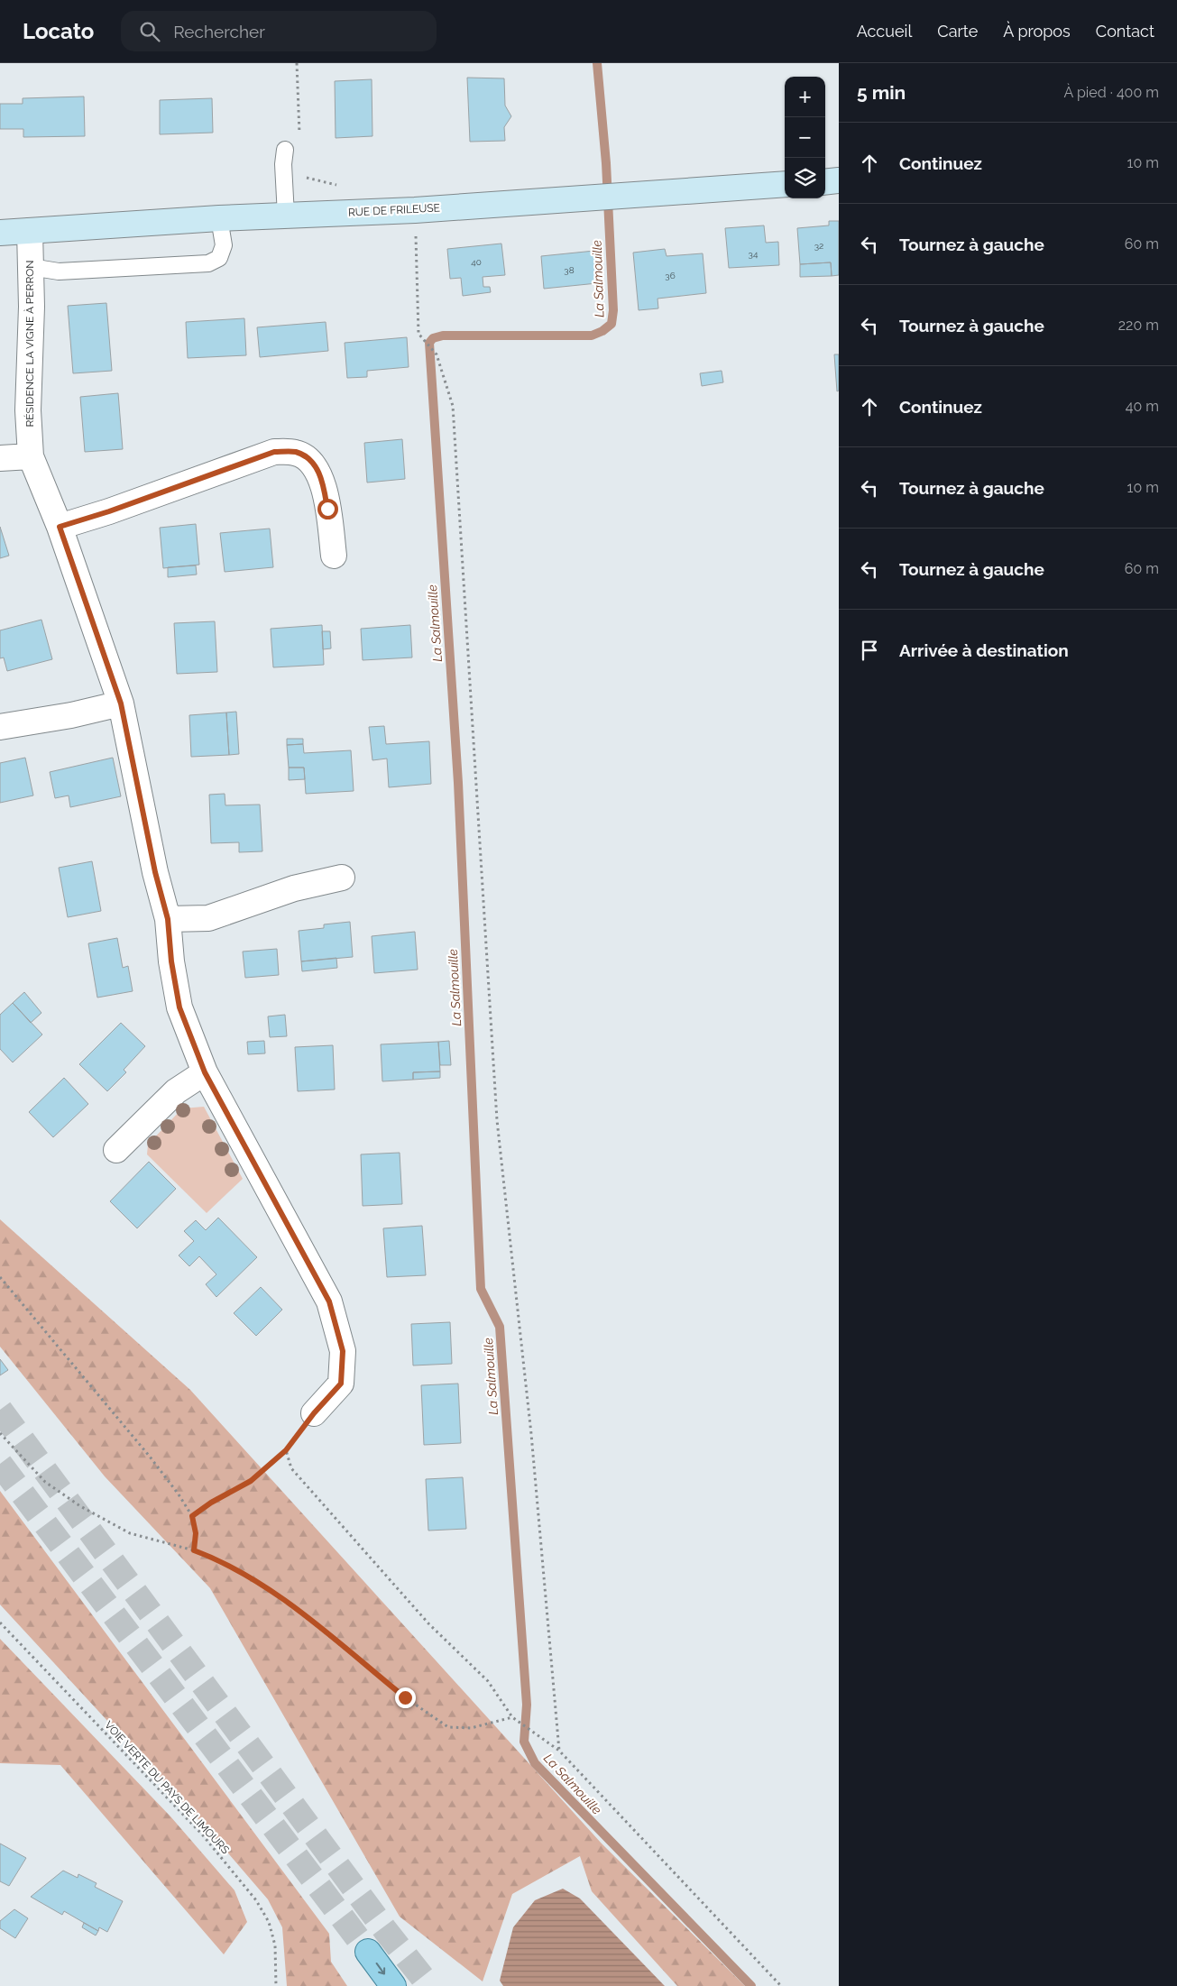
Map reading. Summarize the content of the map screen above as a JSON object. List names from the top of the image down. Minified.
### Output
{"streets":{"main road":["RUE DE FRILEUSE"],"street":["RÉSIDENCE LA VIGNE À PERRON"],"path":["VOIE VERTE DU PAYS DE LIMOURS"]},"crossings":[["RUE DE FRILEUSE","RÉSIDENCE LA VIGNE À PERRON"]],"water":["La Salmouille"],"house_numbers":["32","34","40","38","36"],"page":{"header":"Locato","search":"Rechercher","nav":["Accueil","Carte","À propos","Contact"],"heading":["5 min","À pied · 400 m"],"map_buttons":["+","−"],"list":[["Continuez","10 m"],["Tournez à gauche","60 m"],["Tournez à gauche","220 m"],["Continuez","40 m"],["Tournez à gauche","10 m"],["Tournez à gauche","60 m"],"Arrivée à destination"]}}
